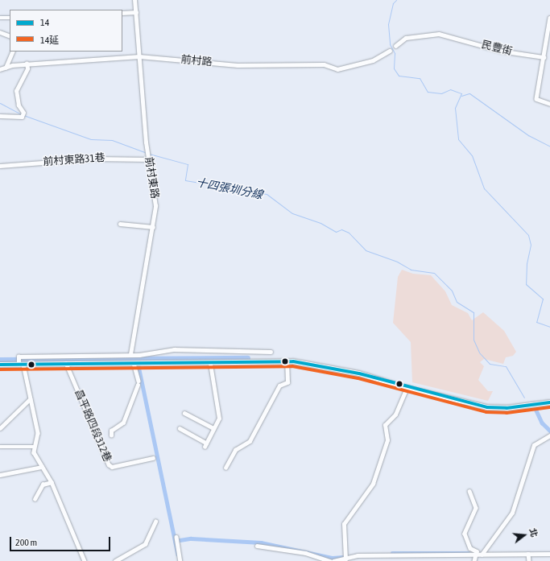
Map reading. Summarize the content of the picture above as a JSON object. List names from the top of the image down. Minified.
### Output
{"streets":{"street":["民豐街","前村路","前村東路31巷","前村東路","昌平路四段312巷"]},"crossings":[["前村路","前村東路"],["前村東路31巷","前村東路"]],"water":["十四張圳分線"],"lines":["transit line 14","transit line 14延"],"legend":["14","14延"],"scale_bar":"200 m","north":"right"}
